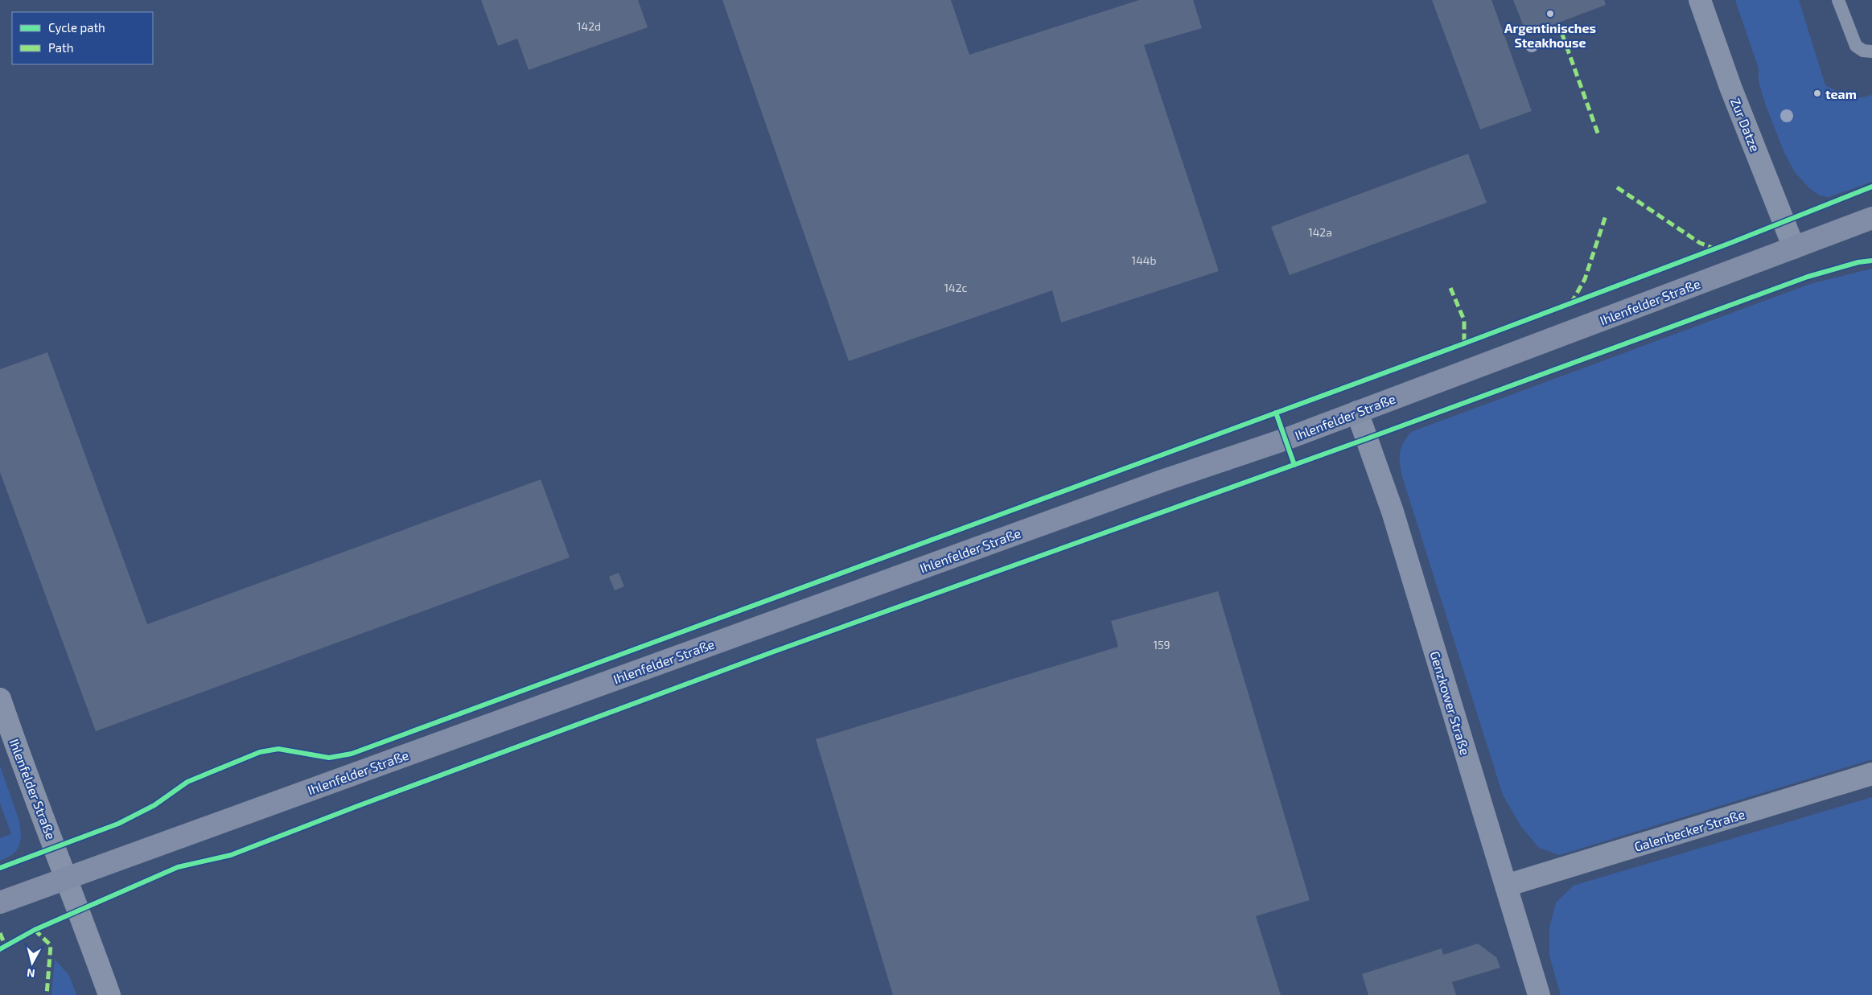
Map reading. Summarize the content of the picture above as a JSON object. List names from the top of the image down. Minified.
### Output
{"streets":{"main road":["Ihlenfelder Straße"],"street":["Zur Datze","Genzkower Straße","Galenbecker Straße"]},"crossings":[["Zur Datze","Ihlenfelder Straße"],["Ihlenfelder Straße","Genzkower Straße"],["Genzkower Straße","Galenbecker Straße"]],"places":["Argentinisches Steakhouse","team"],"house_numbers":["142d","142a","144b","142c","159"],"legend":["Cycle path","Path"],"north":"bottom"}
